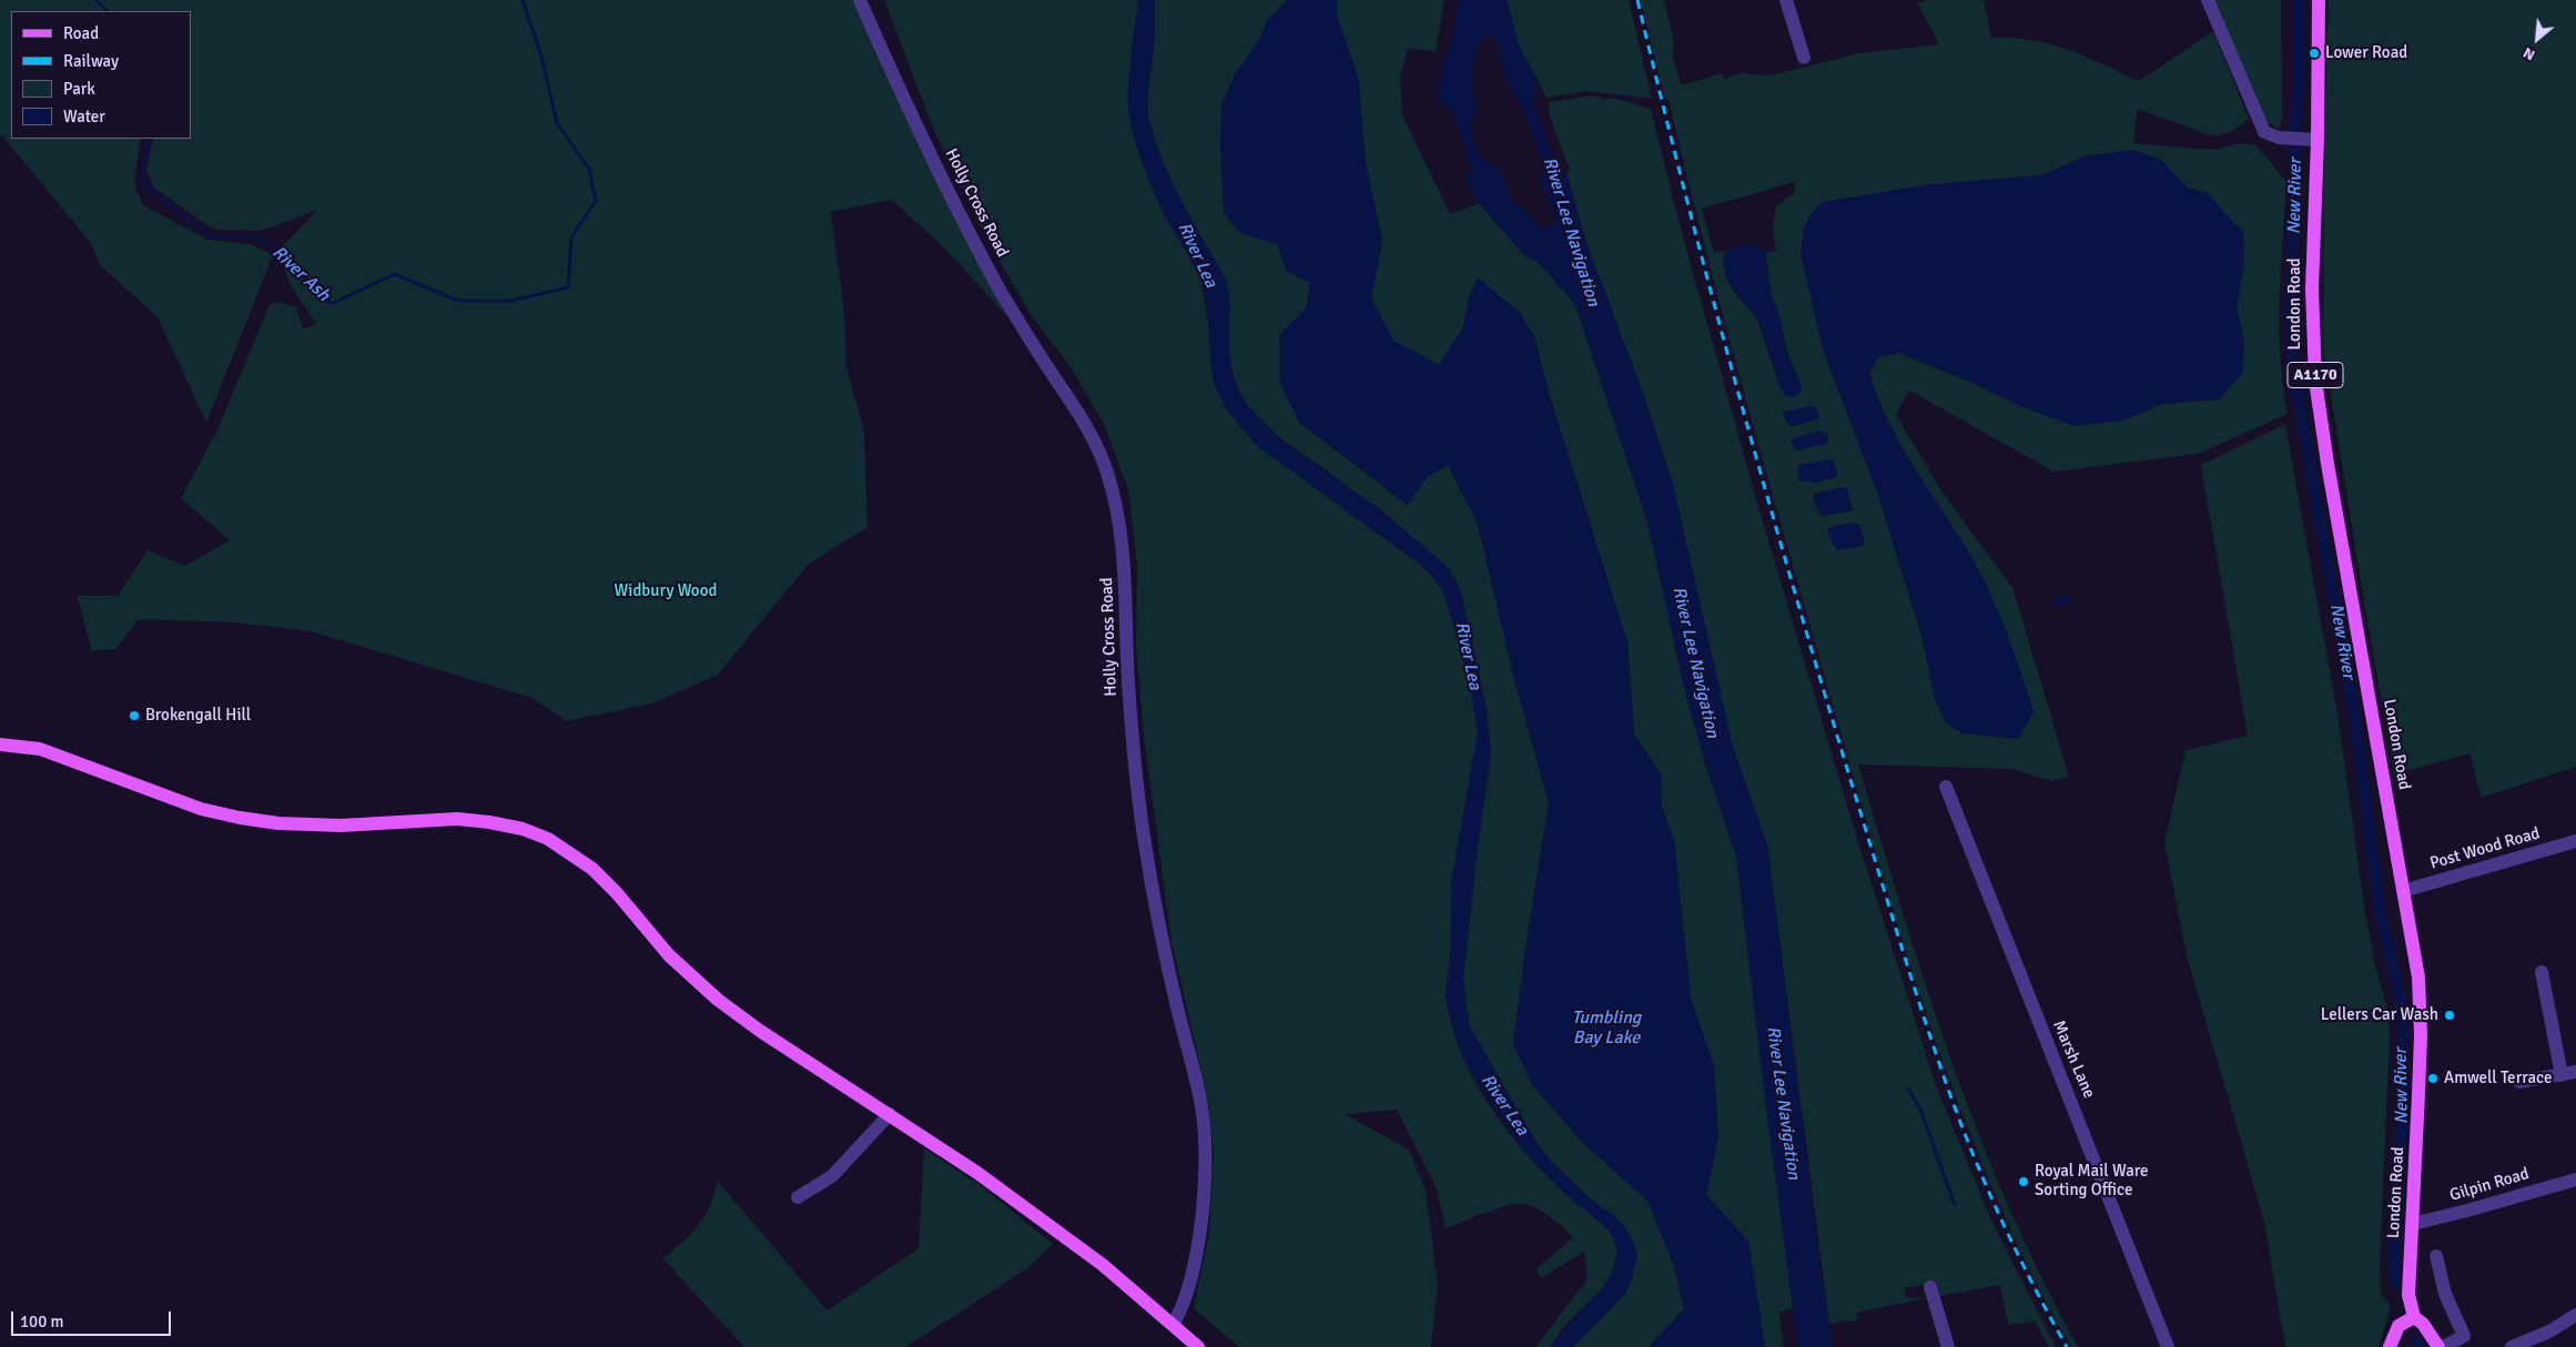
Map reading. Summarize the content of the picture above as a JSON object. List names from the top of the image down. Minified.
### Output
{"streets":{"main road":["London Road","A1170"],"street":["Holly Cross Road","Post Wood Road","Marsh Lane","Gilpin Road"]},"crossings":[["London Road","A1170"],["London Road","Post Wood Road"],["London Road","Gilpin Road"]],"water":["New River","River Lee Navigation","River Lea","River Ash","Tumbling Bay Lake"],"parks":["Widbury Wood"],"places":["Lower Road","Brokengall Hill","Lellers Car Wash","Amwell Terrace","Royal Mail Ware Sorting Office"],"legend":["Road","Railway","Park","Water"],"scale_bar":"100 m","north":"bottom left"}
